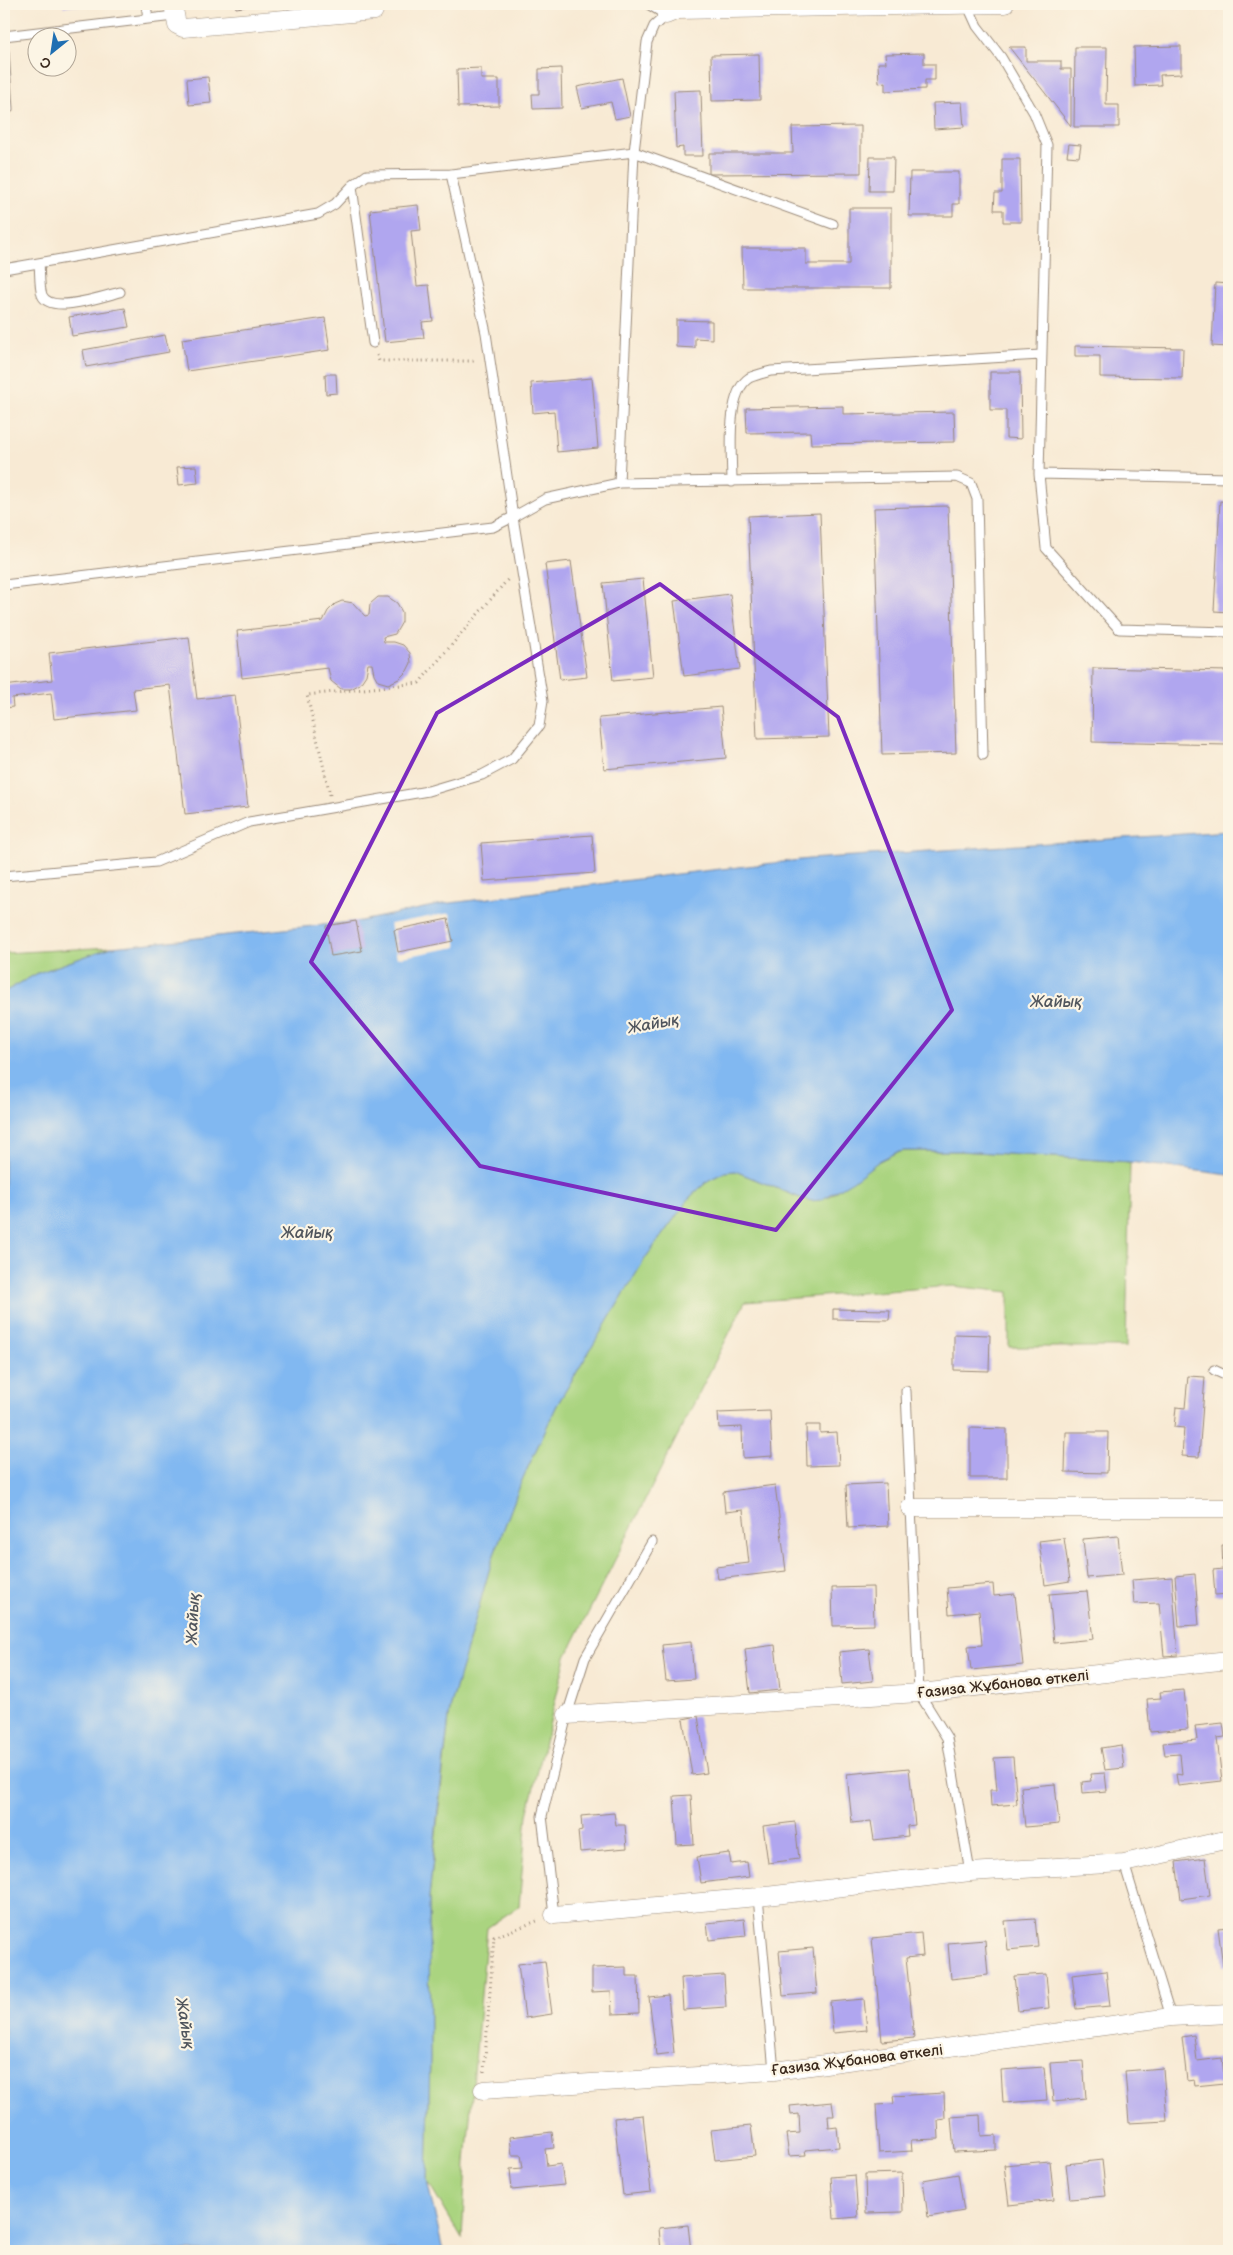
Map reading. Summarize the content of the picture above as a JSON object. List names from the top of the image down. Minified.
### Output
{"streets":{"street":["Ғазиза Жұбанова өткелі"]},"water":["Жайық"],"north":"bottom left"}
